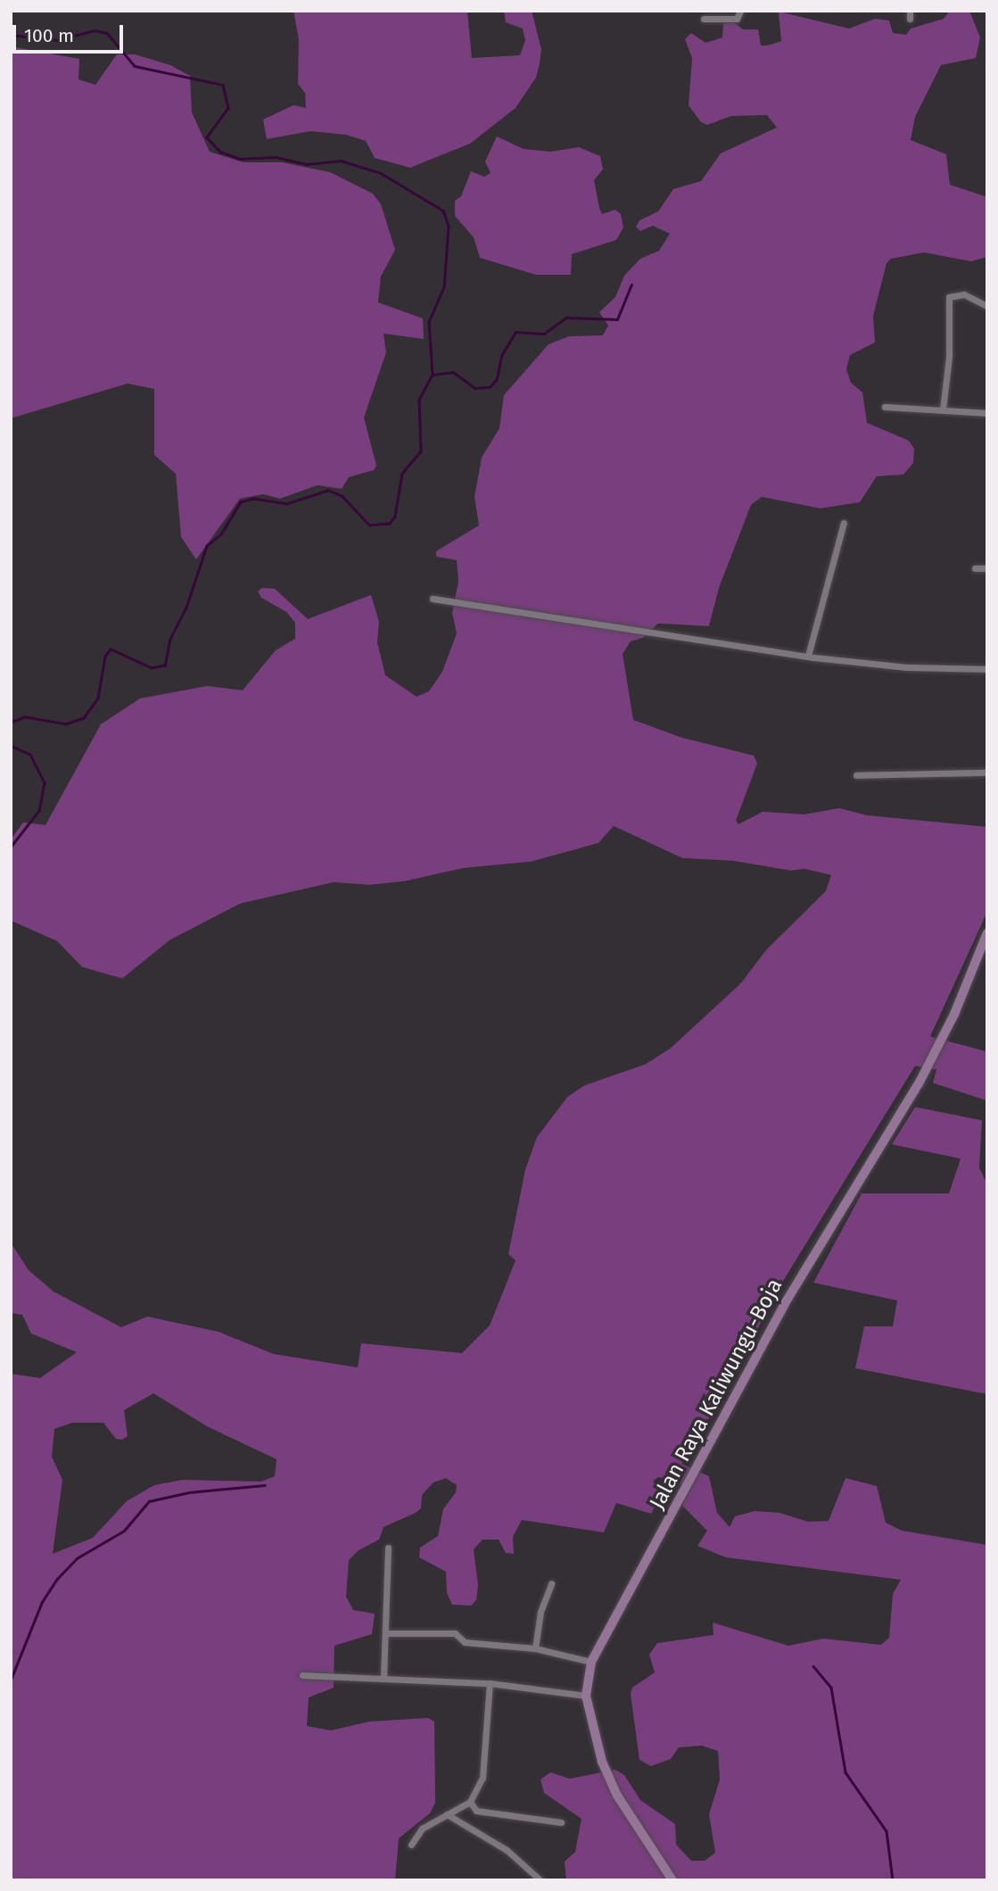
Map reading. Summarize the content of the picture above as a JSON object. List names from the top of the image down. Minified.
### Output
{"streets":{"main road":["Jalan Raya Kaliwungu-Boja"]},"scale_bar":"100 m"}
